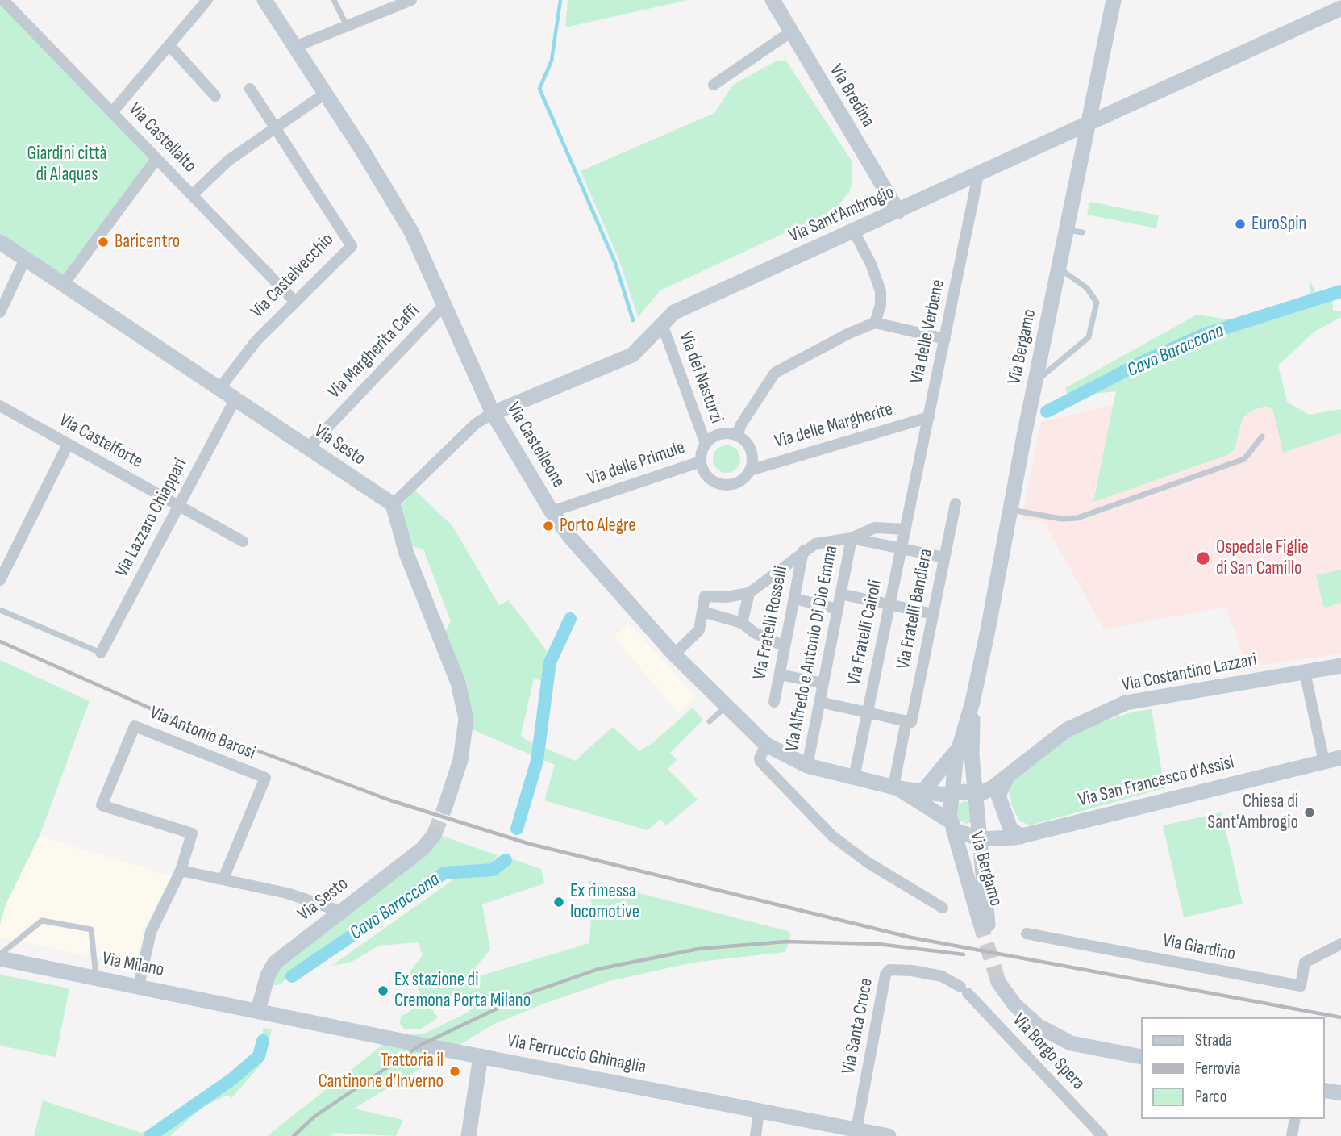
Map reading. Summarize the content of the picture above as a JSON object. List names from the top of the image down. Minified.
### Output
{"streets":{"main road":["Via Bredina","Via Sant'Ambrogio","Via Bergamo","Via Sesto","Via Castelleone","Via Costantino Lazzari","Via San Francesco d'Assisi","Via Milano","Via Ferruccio Ghinaglia"],"street":["Via Castellalto","Via Castelvecchio","Via delle Verbene","Via Margherita Caffi","Via dei Nasturzi","Via delle Margherite","Via Castelforte","Via delle Primule","Via Lazzaro Chiappari","Via Fratelli Bandiera","Via Fratelli Rosselli","Via Fratelli Cairoli","Via Alfredo e Antonio Di Dio Emma","Via Antonio Barosi","Via Giardino","Via Santa Croce","Via Borgo Spera"]},"crossings":[["Via Bredina","Via Sant'Ambrogio"],["Via Castellalto","Via Castelvecchio"],["Via Sant'Ambrogio","Via delle Verbene"],["Via Sant'Ambrogio","Via Bergamo"],["Via Sant'Ambrogio","Via dei Nasturzi"],["Via Sant'Ambrogio","Via Sesto"],["Via Sant'Ambrogio","Via Castelleone"],["Via Castelvecchio","Via Sesto"],["Via delle Verbene","Via delle Margherite"],["Via delle Verbene","Via Fratelli Cairoli"],["Via Bergamo","Via Castelleone"],["Via Bergamo","Via Costantino Lazzari"],["Via Bergamo","Via San Francesco d'Assisi"],["Via Margherita Caffi","Via Sesto"],["Via Margherita Caffi","Via Castelleone"],["Via dei Nasturzi","Via delle Margherite"],["Via dei Nasturzi","Via delle Primule"],["Via delle Margherite","Via delle Primule"],["Via Castelforte","Via Lazzaro Chiappari"],["Via Sesto","Via Lazzaro Chiappari"],["Via Sesto","Via Milano"],["Via Sesto","Via Ferruccio Ghinaglia"],["Via Castelleone","Via delle Primule"],["Via Castelleone","Via Fratelli Bandiera"],["Via Castelleone","Via Fratelli Cairoli"],["Via Castelleone","Via Alfredo e Antonio Di Dio Emma"],["Via Castelleone","Via Costantino Lazzari"],["Via Castelleone","Via San Francesco d'Assisi"],["Via Antonio Barosi","Via Milano"],["Via Milano","Via Ferruccio Ghinaglia"],["Via Santa Croce","Via Borgo Spera"],["Via Santa Croce","Via Ferruccio Ghinaglia"]],"water":["Cavo Baraccona"],"parks":["Giardini città di Alaquas"],"places":["EuroSpin","Baricentro","Porto Alegre","Ospedale Figlie di San Camillo","Chiesa di Sant'Ambrogio","Ex rimessa locomotive","Ex stazione di Cremona Porta Milano","Trattoria il Cantinone d’Inverno"],"legend":["Strada","Ferrovia","Parco"]}
